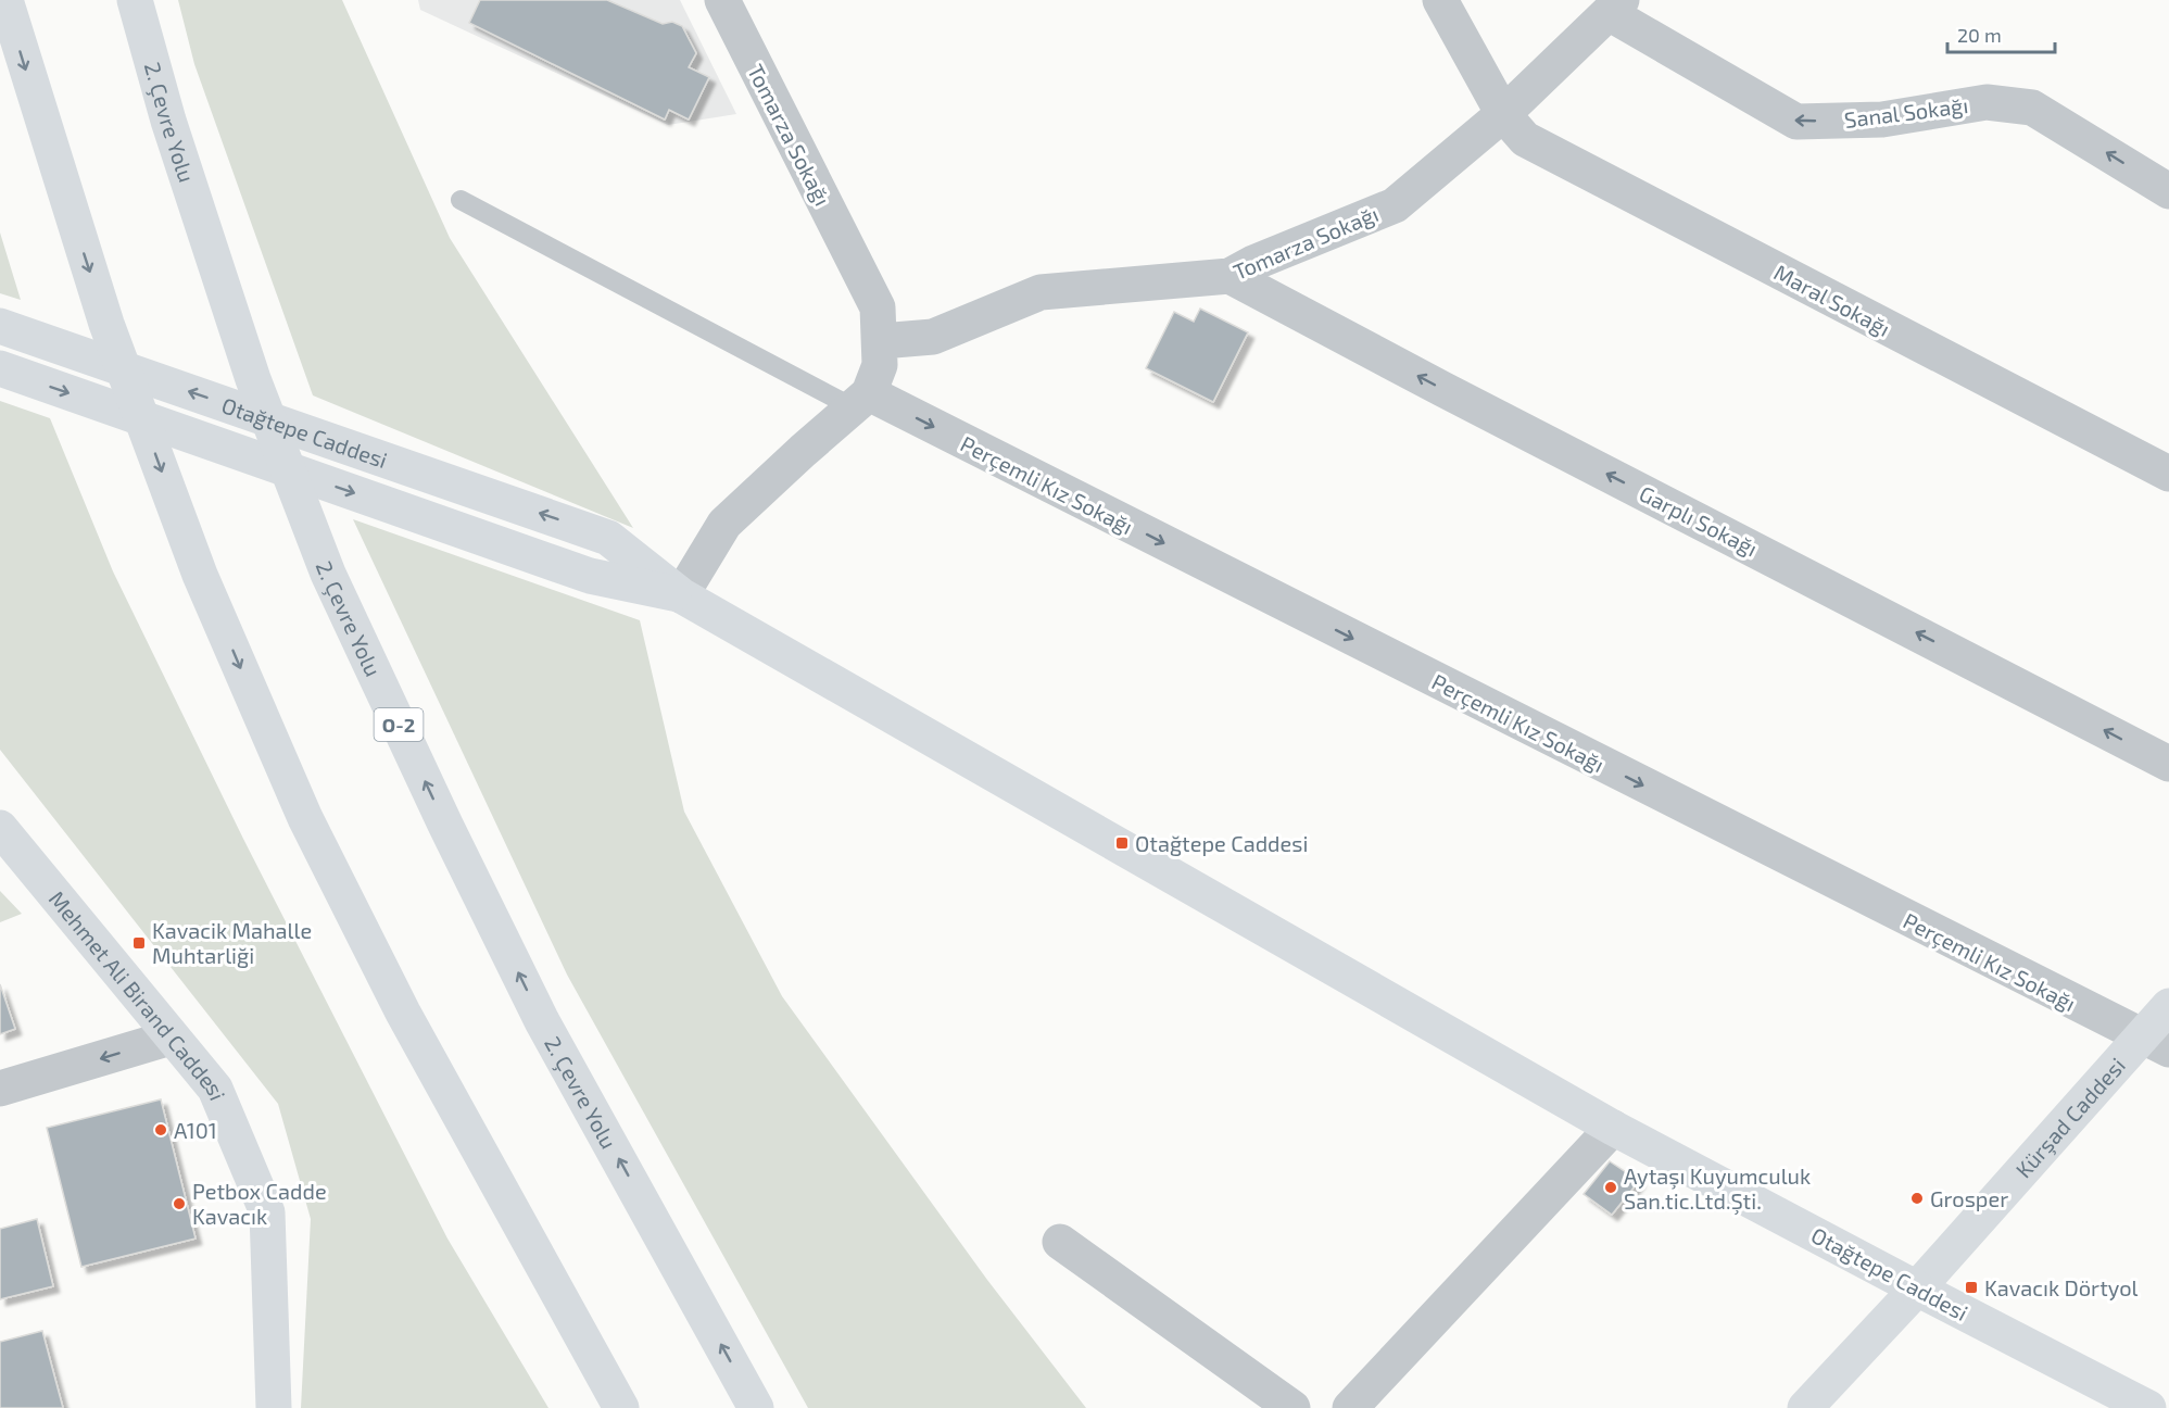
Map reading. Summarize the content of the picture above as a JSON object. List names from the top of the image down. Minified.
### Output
{"streets":{"main road":["2. Çevre Yolu","Otağtepe Caddesi","O-2","Mehmet Ali Birand Caddesi","Kürşad Caddesi"],"street":["Sanal Sokağı","Tomarza Sokağı","Maral Sokağı","Perçemli Kız Sokağı","Garplı Sokağı"]},"crossings":[["Sanal Sokağı","Tomarza Sokağı"],["Tomarza Sokağı","Maral Sokağı"],["Tomarza Sokağı","Otağtepe Caddesi"],["Tomarza Sokağı","Perçemli Kız Sokağı"],["Tomarza Sokağı","Garplı Sokağı"],["Otağtepe Caddesi","Kürşad Caddesi"],["Perçemli Kız Sokağı","Kürşad Caddesi"]],"one_way":["Sanal Sokağı","Perçemli Kız Sokağı","Garplı Sokağı"],"places":{"transit":["Otağtepe Caddesi","Kavacik Mahalle Muhtarliği","Kavacık Dörtyol"],"other":["A101","Aytaşı Kuyumculuk San.tic.Ltd.Şti.","Grosper","Petbox Cadde Kavacık"]},"scale_bar":"20 m"}
